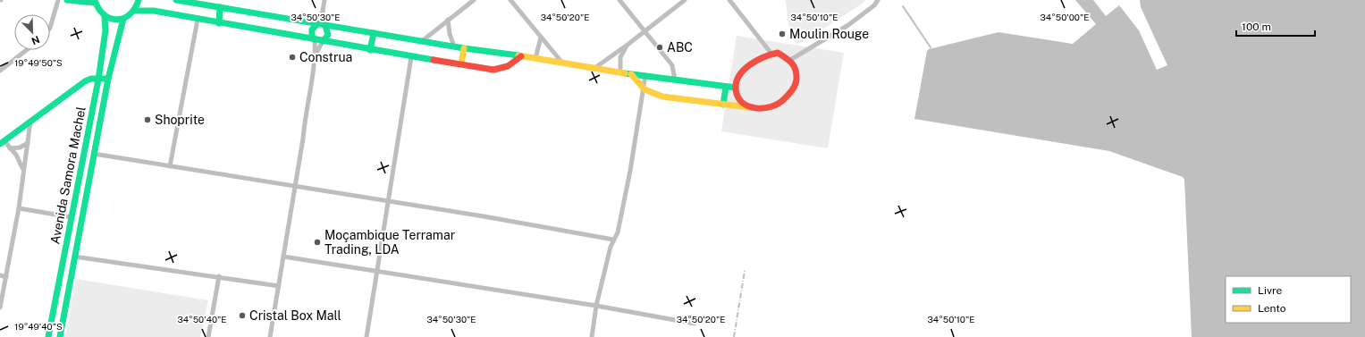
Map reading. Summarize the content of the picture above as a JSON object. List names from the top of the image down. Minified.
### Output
{"streets":{"main road":["Avenida Samora Machel"]},"places":["Moulin Rouge","ABC","Construa","Shoprite","Moçambique Terramar Trading, LDA","Cristal Box Mall"],"legend":["Livre","Lento"],"scale_bar":"100 m","north":"bottom right","coordinates":["34°50'30\"E","34°50'20\"E","34°50'10\"E","34°50'00\"E","19°49'50\"S","34°50'40\"E","19°49'40\"S"]}
